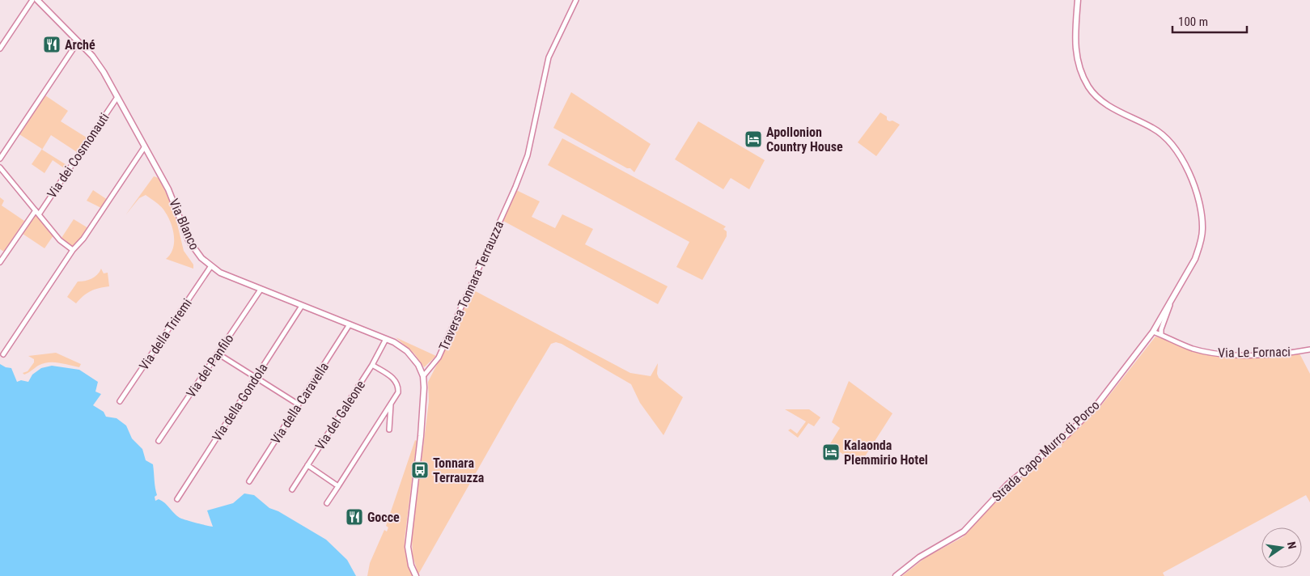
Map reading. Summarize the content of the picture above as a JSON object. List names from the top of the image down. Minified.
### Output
{"streets":{"street":["Via dei Cosmonauti","Via Blanco","Traversa Tonnara Terrauzza","Via della Triremi","Via Le Fornaci","Via del Panfilo","Via della Gondola","Via della Caravella","Via del Galeone","Strada Capo Murro di Porco"]},"crossings":[["Via dei Cosmonauti","Via Blanco"],["Via Blanco","Traversa Tonnara Terrauzza"],["Via Blanco","Via della Triremi"],["Via Blanco","Via del Panfilo"],["Via Blanco","Via della Gondola"],["Via Blanco","Via della Caravella"],["Via Blanco","Via del Galeone"],["Via Le Fornaci","Strada Capo Murro di Porco"]],"places":{"restaurant":["Arché","Gocce"],"hotel":["Apollonion Country House","Kalaonda Plemmirio Hotel"],"bus stop":["Tonnara Terrauzza"]},"scale_bar":"100 m","north":"right"}
